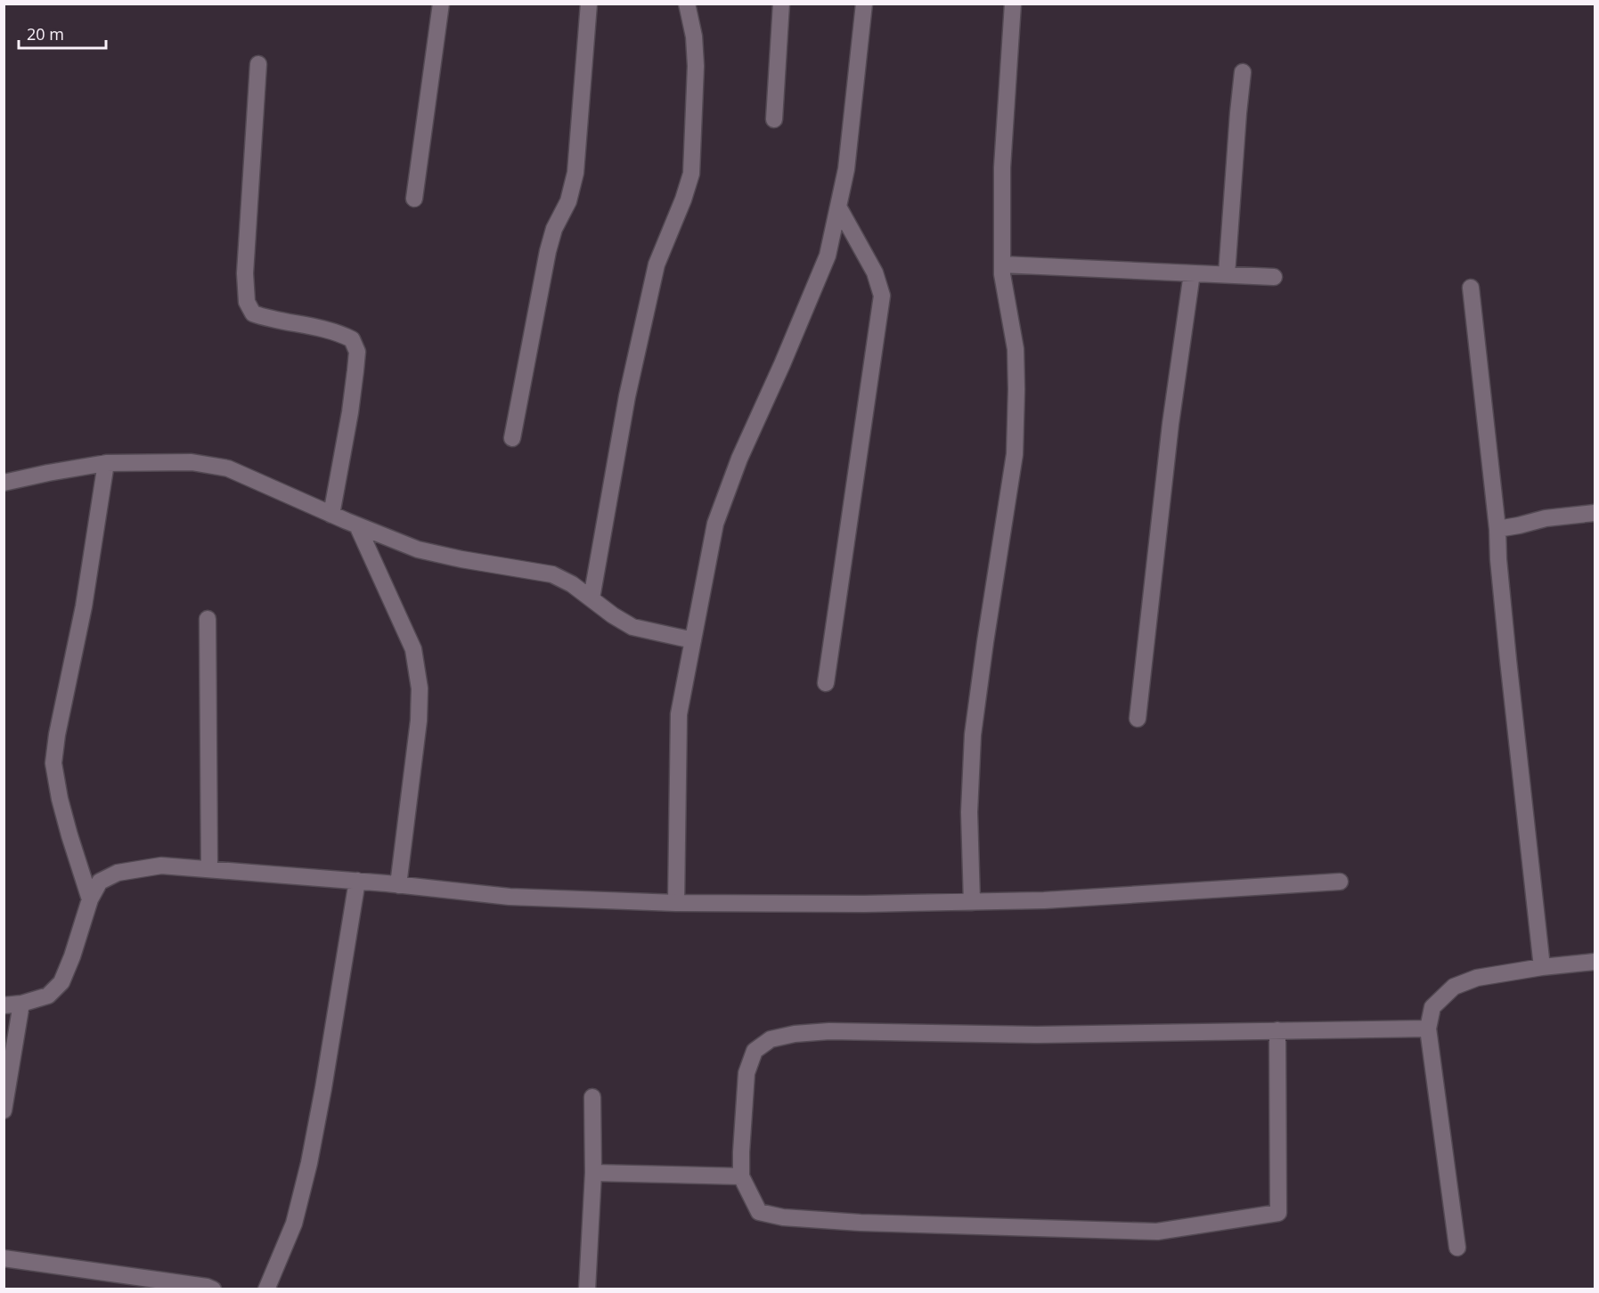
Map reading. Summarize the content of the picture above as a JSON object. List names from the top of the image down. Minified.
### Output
{"scale_bar":"20 m"}
